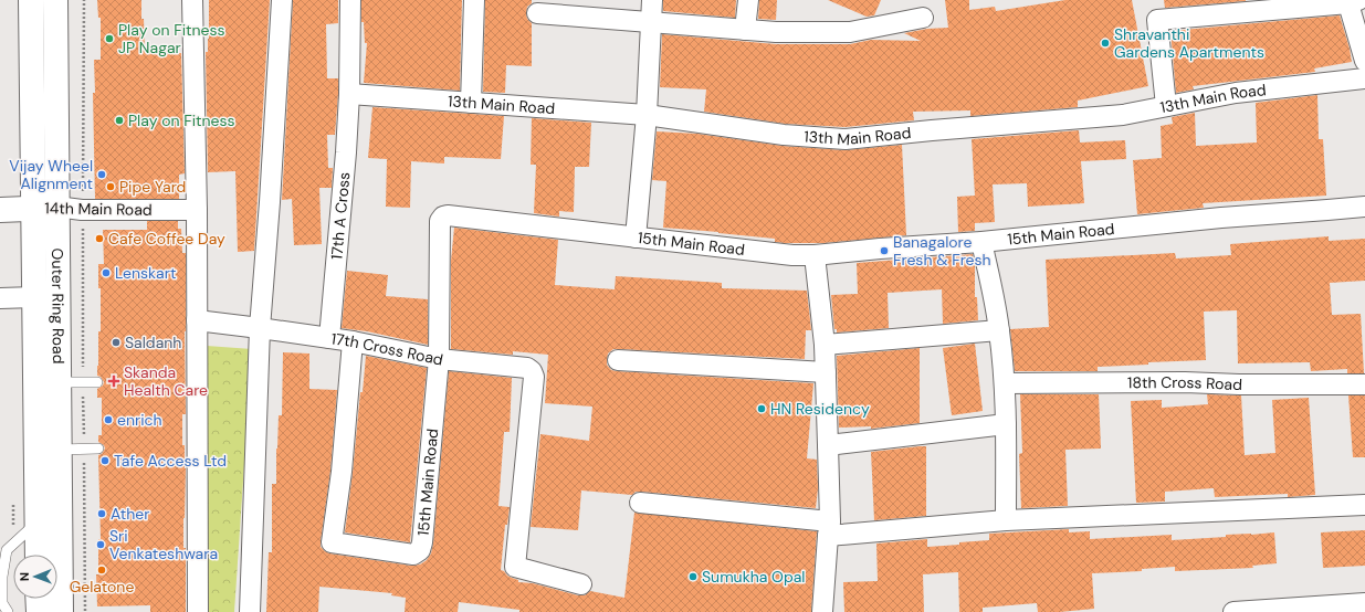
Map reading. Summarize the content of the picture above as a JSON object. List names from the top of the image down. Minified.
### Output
{"streets":{"main road":["14th Main Road","Outer Ring Road"],"street":["13th Main Road","17th A Cross","15th Main Road","17th Cross Road","18th Cross Road"]},"crossings":[["13th Main Road","17th A Cross"],["14th Main Road","Outer Ring Road"],["17th A Cross","17th Cross Road"],["15th Main Road","17th Cross Road"]],"places":{"other":["Play on Fitness JP Nagar","Shravanthi Gardens Apartments","Play on Fitness","Vijay Wheel Alignment","Pipe Yard","Cafe Coffee Day","Banagalore Fresh & Fresh","Lenskart","Saldanh","HN Residency","enrich","Tafe Access Ltd","Ather","Sri Venkateshwara","Gelatone","Sumukha Opal"],"health":["Skanda Health Care"]},"north":"left"}
